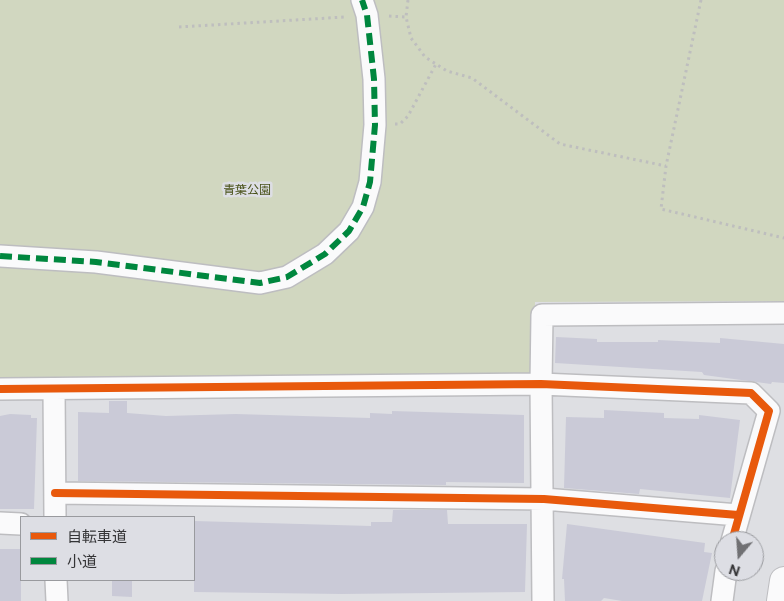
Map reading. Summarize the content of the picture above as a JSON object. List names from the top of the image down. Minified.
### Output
{"parks":["青葉公園"],"legend":["自転車道","小道"],"north":"bottom"}
